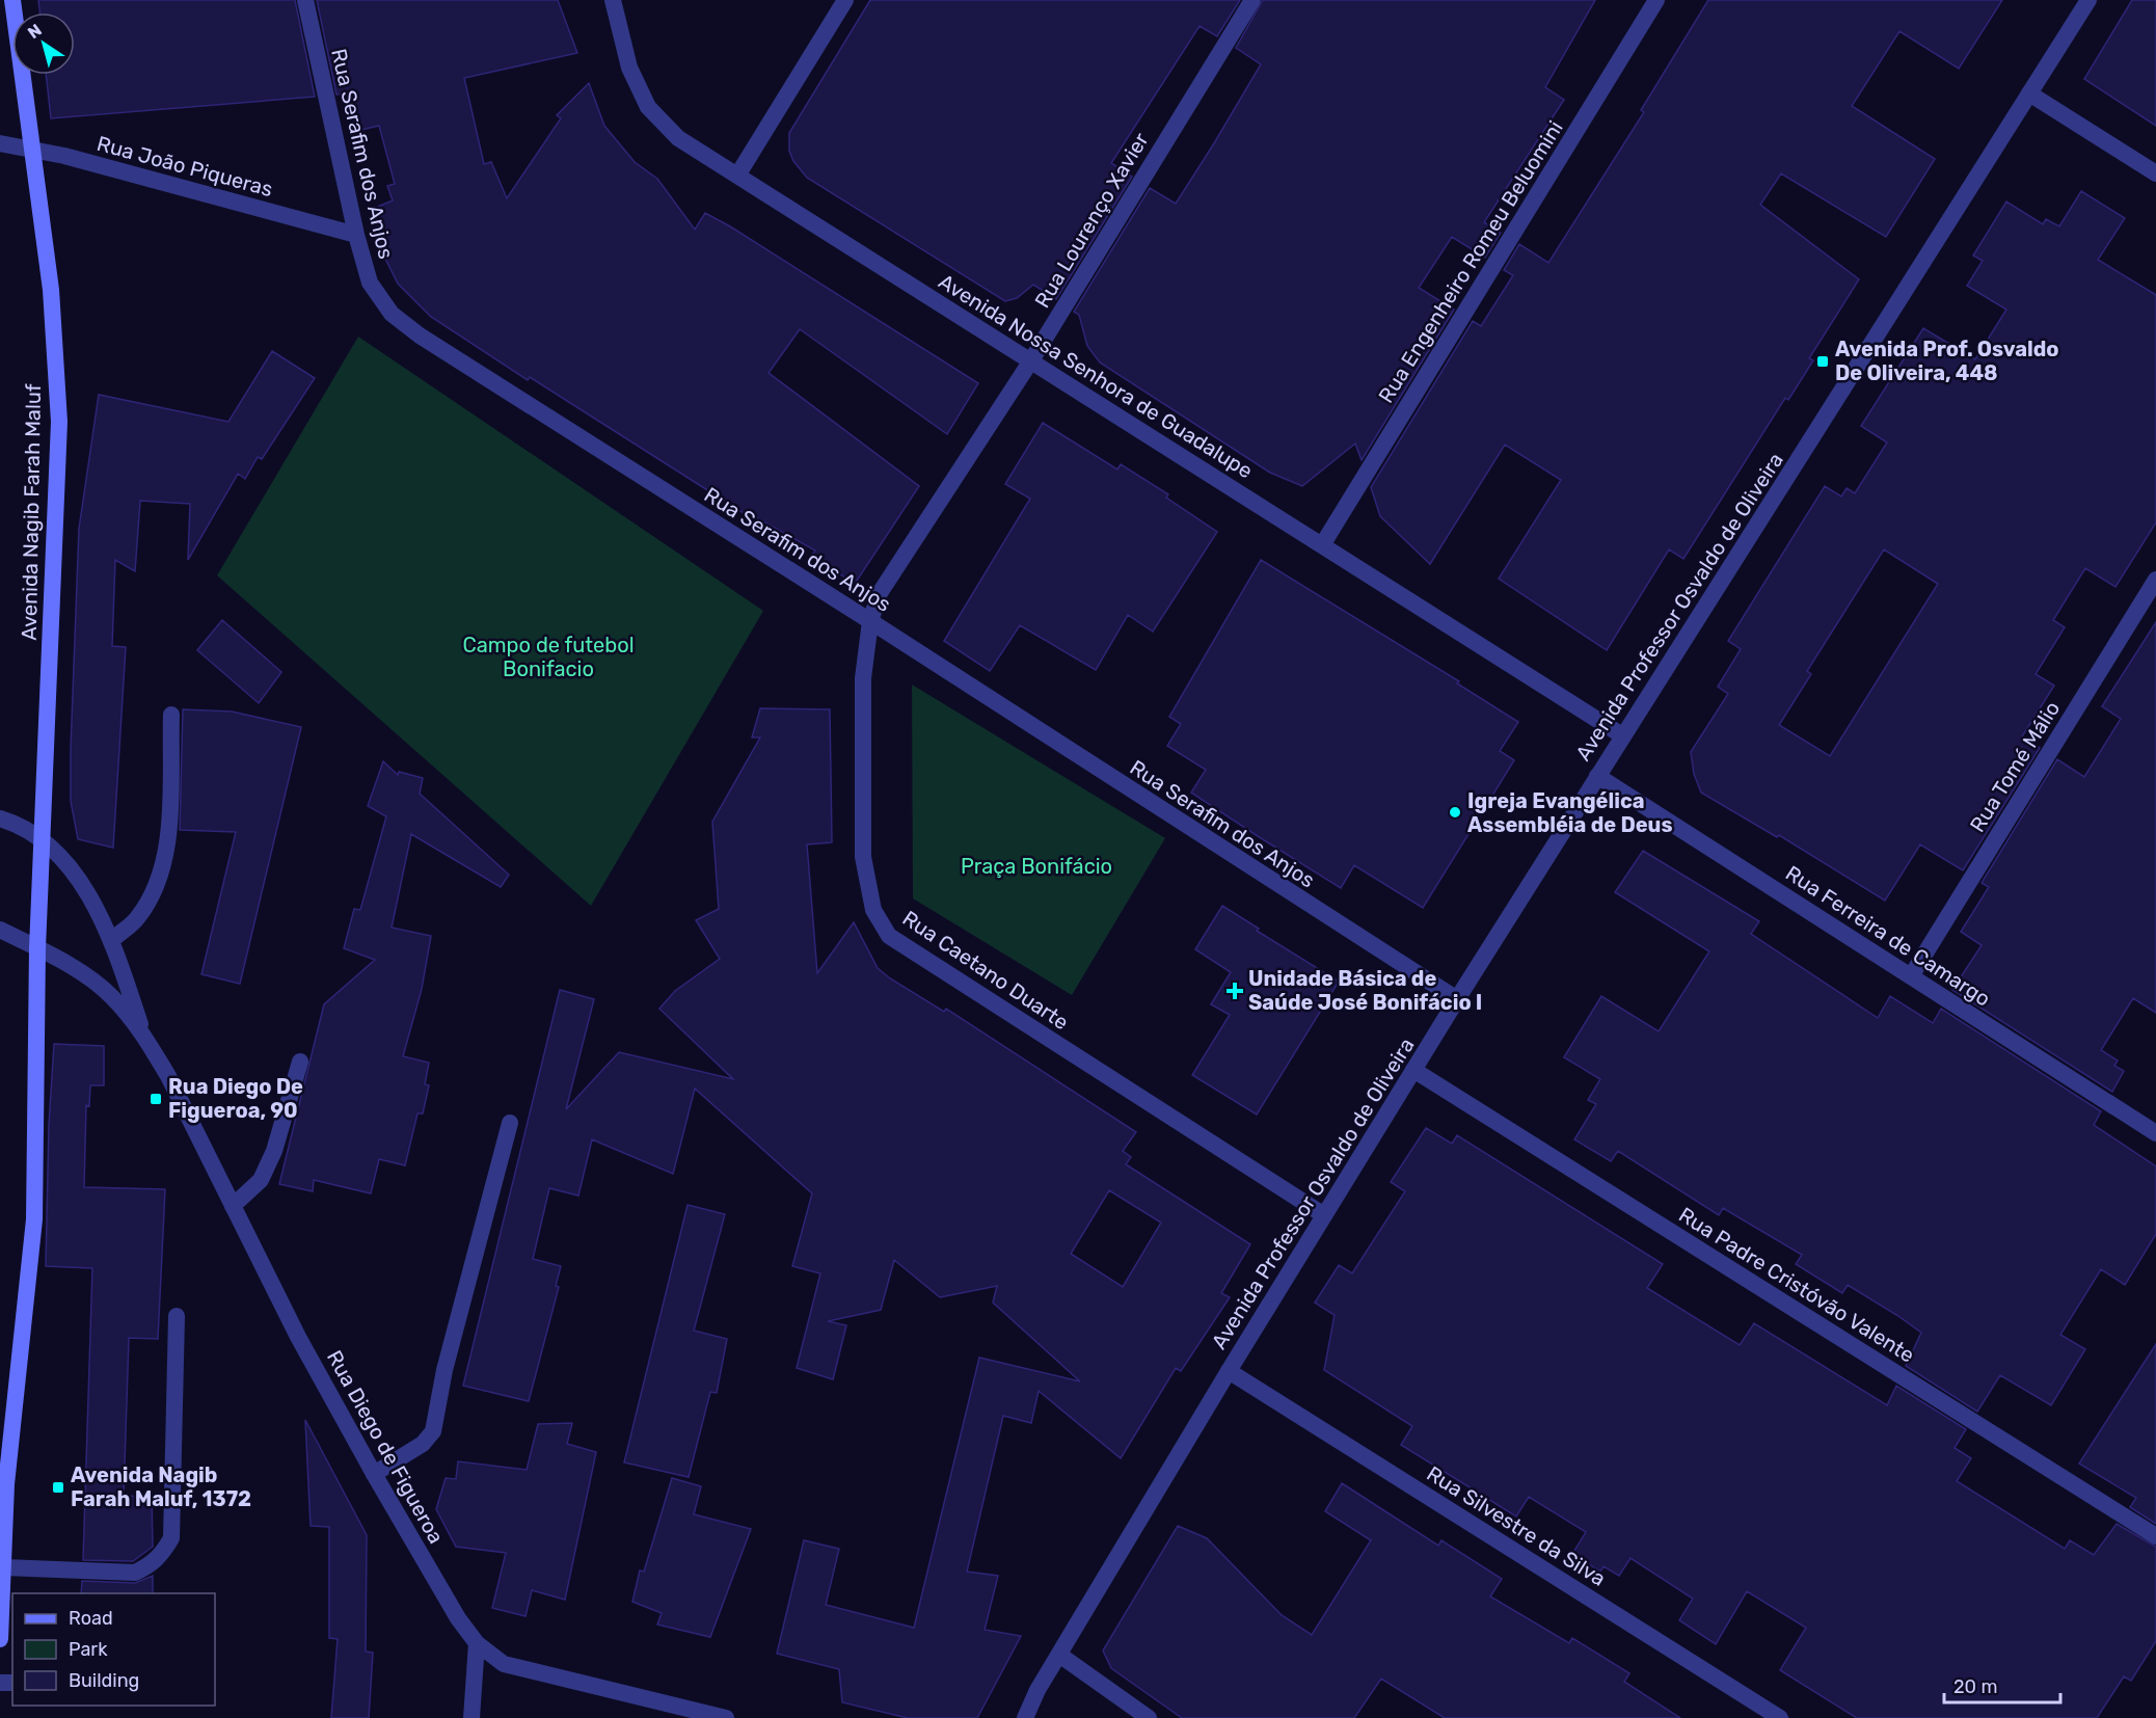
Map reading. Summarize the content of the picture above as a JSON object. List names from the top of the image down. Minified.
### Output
{"streets":{"main road":["Avenida Nagib Farah Maluf"],"street":["Rua Serafim dos Anjos","Rua João Piqueras","Rua Lourenço Xavier","Rua Engenheiro Romeu Beluomini","Avenida Nossa Senhora de Guadalupe","Avenida Professor Osvaldo de Oliveira","Rua Tomé Málio","Rua Ferreira de Camargo","Rua Caetano Duarte","Rua Padre Cristóvão Valente","Rua Diego de Figueroa","Rua Silvestre da Silva"]},"crossings":[["Rua Serafim dos Anjos","Rua João Piqueras"],["Rua Serafim dos Anjos","Rua Lourenço Xavier"],["Rua Serafim dos Anjos","Avenida Professor Osvaldo de Oliveira"],["Rua Serafim dos Anjos","Rua Caetano Duarte"],["Rua João Piqueras","Avenida Nagib Farah Maluf"],["Rua Lourenço Xavier","Avenida Nossa Senhora de Guadalupe"],["Rua Lourenço Xavier","Rua Caetano Duarte"],["Rua Engenheiro Romeu Beluomini","Avenida Nossa Senhora de Guadalupe"],["Avenida Nossa Senhora de Guadalupe","Avenida Professor Osvaldo de Oliveira"],["Avenida Nagib Farah Maluf","Rua Diego de Figueroa"],["Avenida Professor Osvaldo de Oliveira","Rua Ferreira de Camargo"],["Avenida Professor Osvaldo de Oliveira","Rua Caetano Duarte"],["Avenida Professor Osvaldo de Oliveira","Rua Padre Cristóvão Valente"],["Avenida Professor Osvaldo de Oliveira","Rua Silvestre da Silva"],["Rua Tomé Málio","Rua Ferreira de Camargo"]],"parks":["Campo de futebol Bonifacio","Praça Bonifácio"],"places":{"transit":["Avenida Prof. Osvaldo De Oliveira, 448","Rua Diego De Figueroa, 90","Avenida Nagib Farah Maluf, 1372"],"other":["Igreja Evangélica Assembléia de Deus"],"health":["Unidade Básica de Saúde José Bonifácio I"]},"legend":["Road","Park","Building"],"scale_bar":"20 m","north":"top left"}
